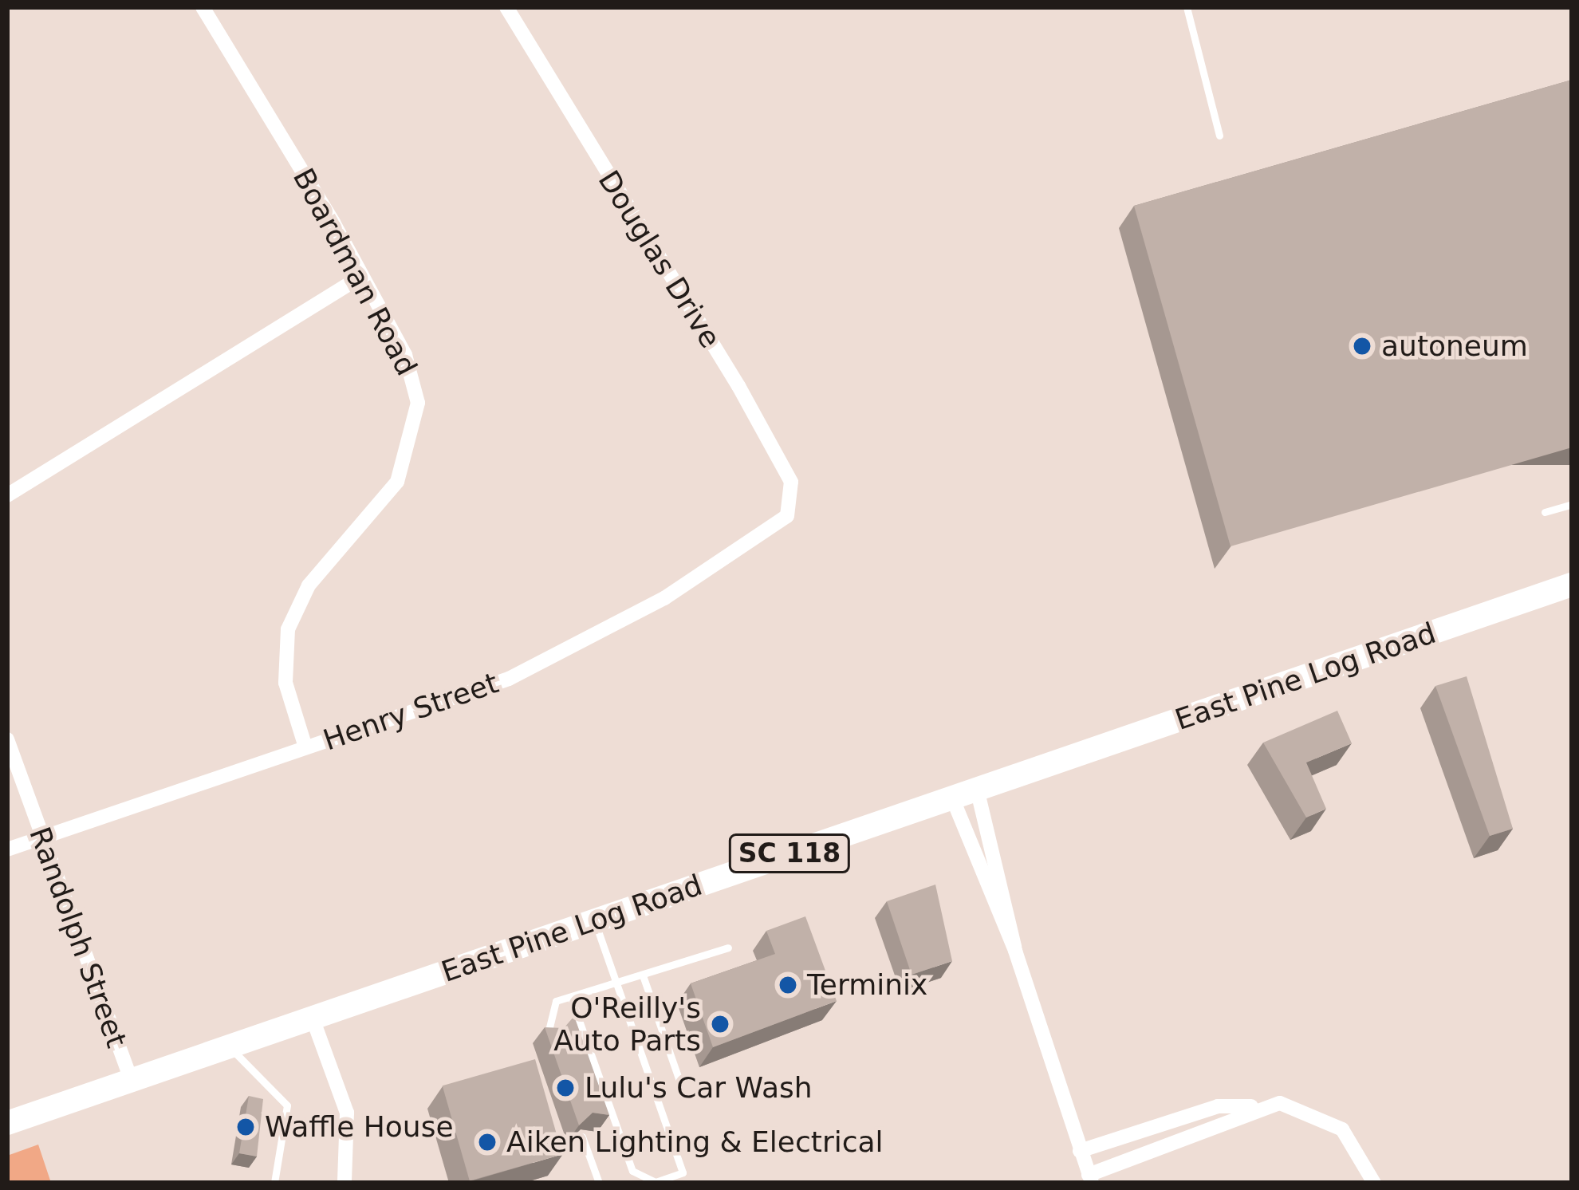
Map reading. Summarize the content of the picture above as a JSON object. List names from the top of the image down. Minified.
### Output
{"streets":{"main road":["East Pine Log Road","SC 118"],"street":["Douglas Drive","Boardman Road","Henry Street","Randolph Street"]},"crossings":[["Douglas Drive","Henry Street"],["Boardman Road","Henry Street"],["East Pine Log Road","Randolph Street"],["Henry Street","Randolph Street"]],"places":["autoneum","Terminix","O'Reilly's Auto Parts","Lulu's Car Wash","Waffle House","Aiken Lighting & Electrical"]}
